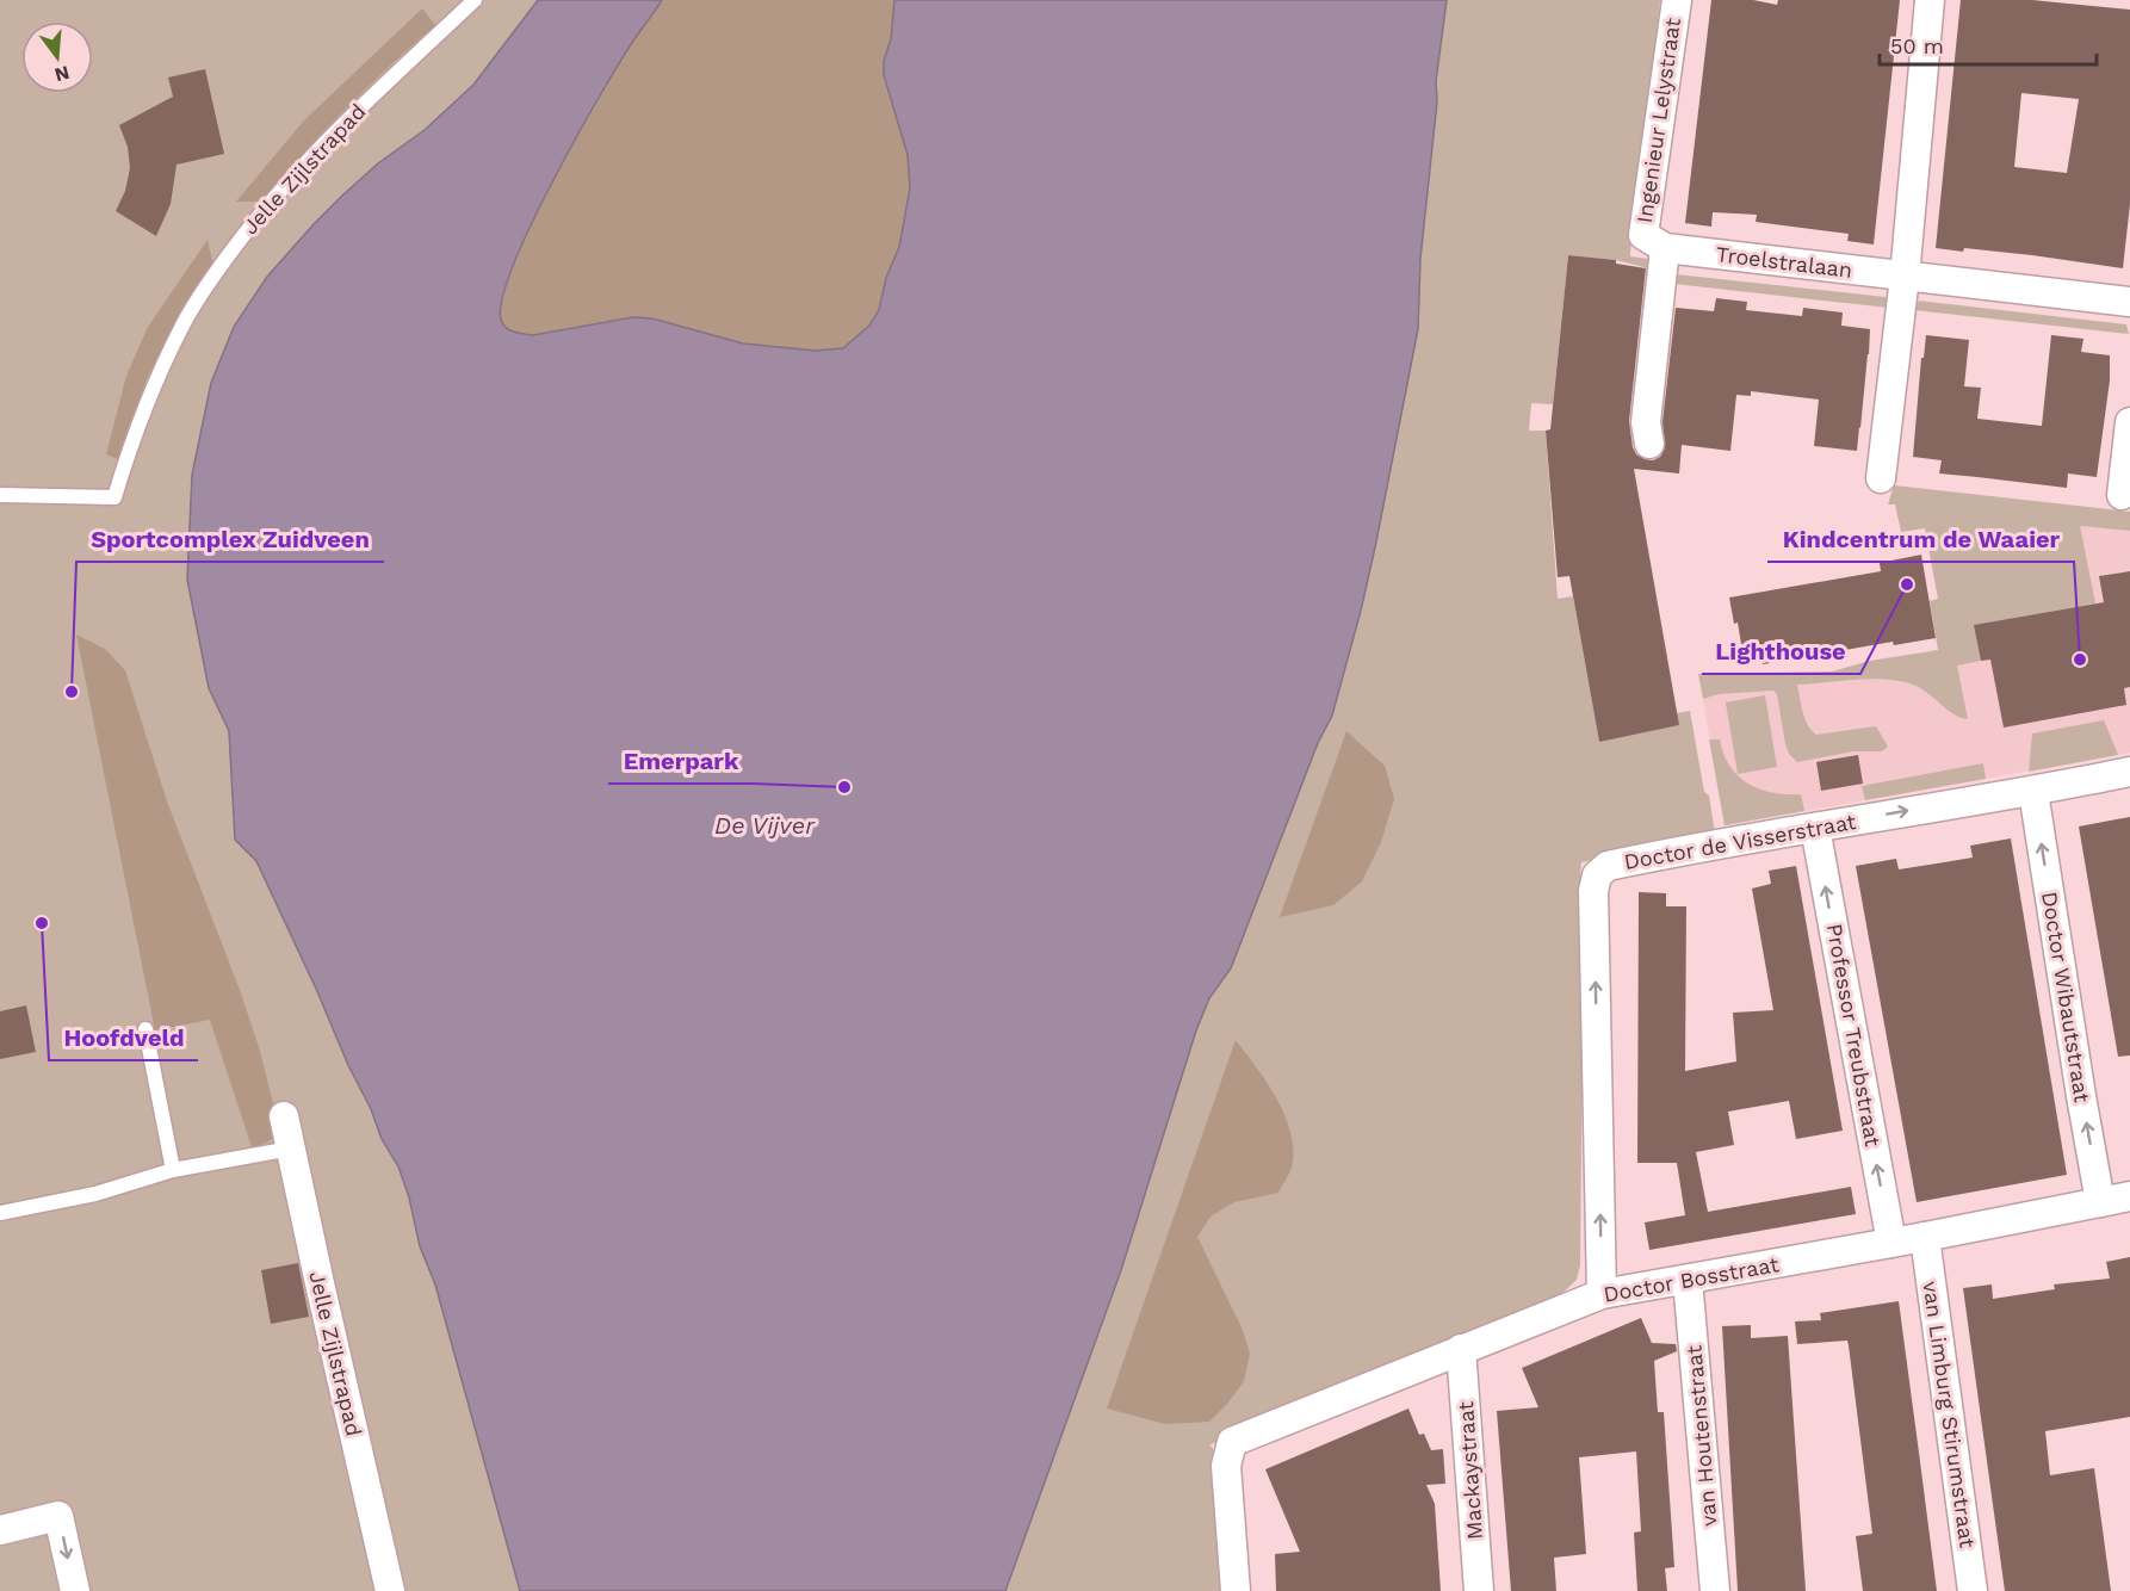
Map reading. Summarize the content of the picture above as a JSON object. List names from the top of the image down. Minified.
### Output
{"streets":{"street":["Ingenieur Lelystraat","Jelle Zijlstrapad","Troelstralaan","Doctor de Visserstraat","Doctor Wibautstraat","Professor Treubstraat","Doctor Bosstraat","van Limburg Stirumstraat","van Houtenstraat","Mackaystraat"]},"crossings":[["Ingenieur Lelystraat","Troelstralaan"],["Doctor de Visserstraat","Doctor Wibautstraat"],["Doctor de Visserstraat","Professor Treubstraat"],["Doctor de Visserstraat","Doctor Bosstraat"],["Doctor Wibautstraat","Doctor Bosstraat"],["Professor Treubstraat","Doctor Bosstraat"],["Doctor Bosstraat","van Limburg Stirumstraat"],["Doctor Bosstraat","van Houtenstraat"],["Doctor Bosstraat","Mackaystraat"]],"one_way":["Doctor Wibautstraat","Professor Treubstraat"],"water":["De Vijver"],"places":["Lighthouse","Kindcentrum de Waaier","Sportcomplex Zuidveen","Emerpark","Hoofdveld"],"scale_bar":"50 m","north":"bottom"}
